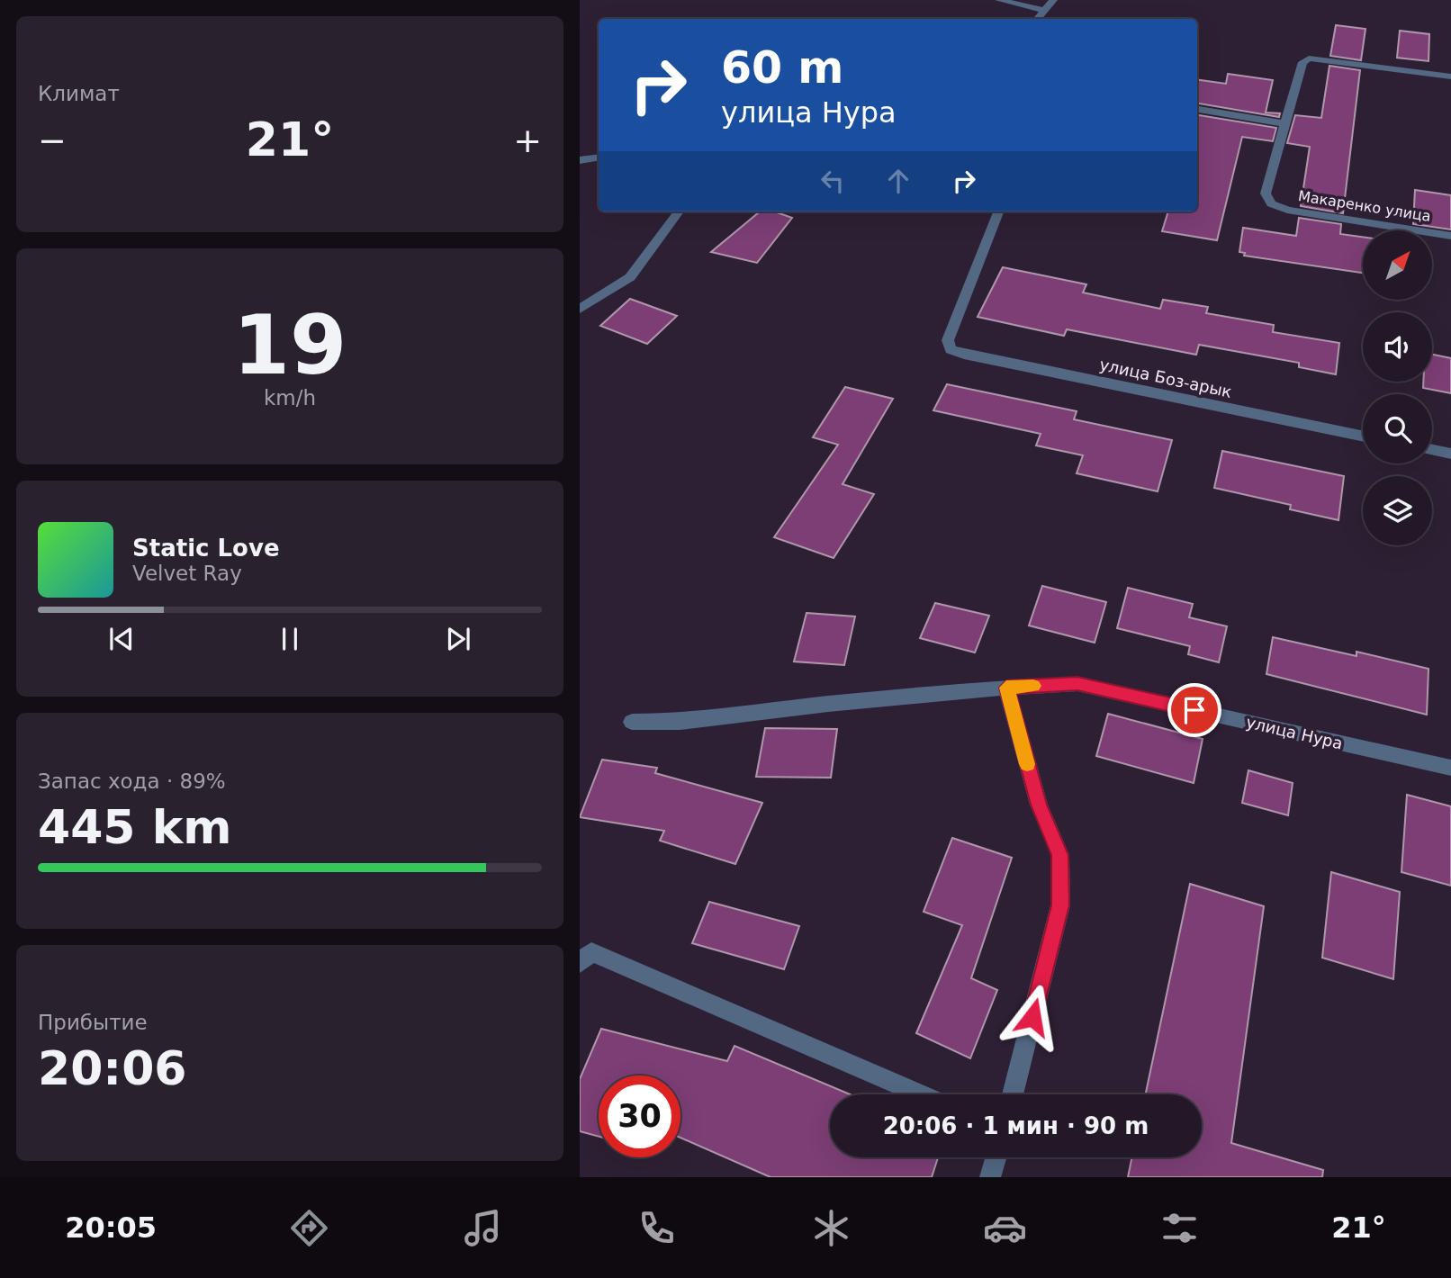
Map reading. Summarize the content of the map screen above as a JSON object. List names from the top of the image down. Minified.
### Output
{"streets":{"street":["Макаренко улица","улица Боз-арык","улица Нура"]},"north":"top right","page":{"tile":["Климат",["19","km/h"],["Запас хода · 89%","445 km"],["Прибытие","20:06"]],"turn":["60 m","улица Нура"],"heat":["−","21°","+"],"song":["Static Love","Velvet Ray"],"limit":"30","trip":"20:06 · 1 мин · 90 m","tabs":["20:05","21°"]}}
